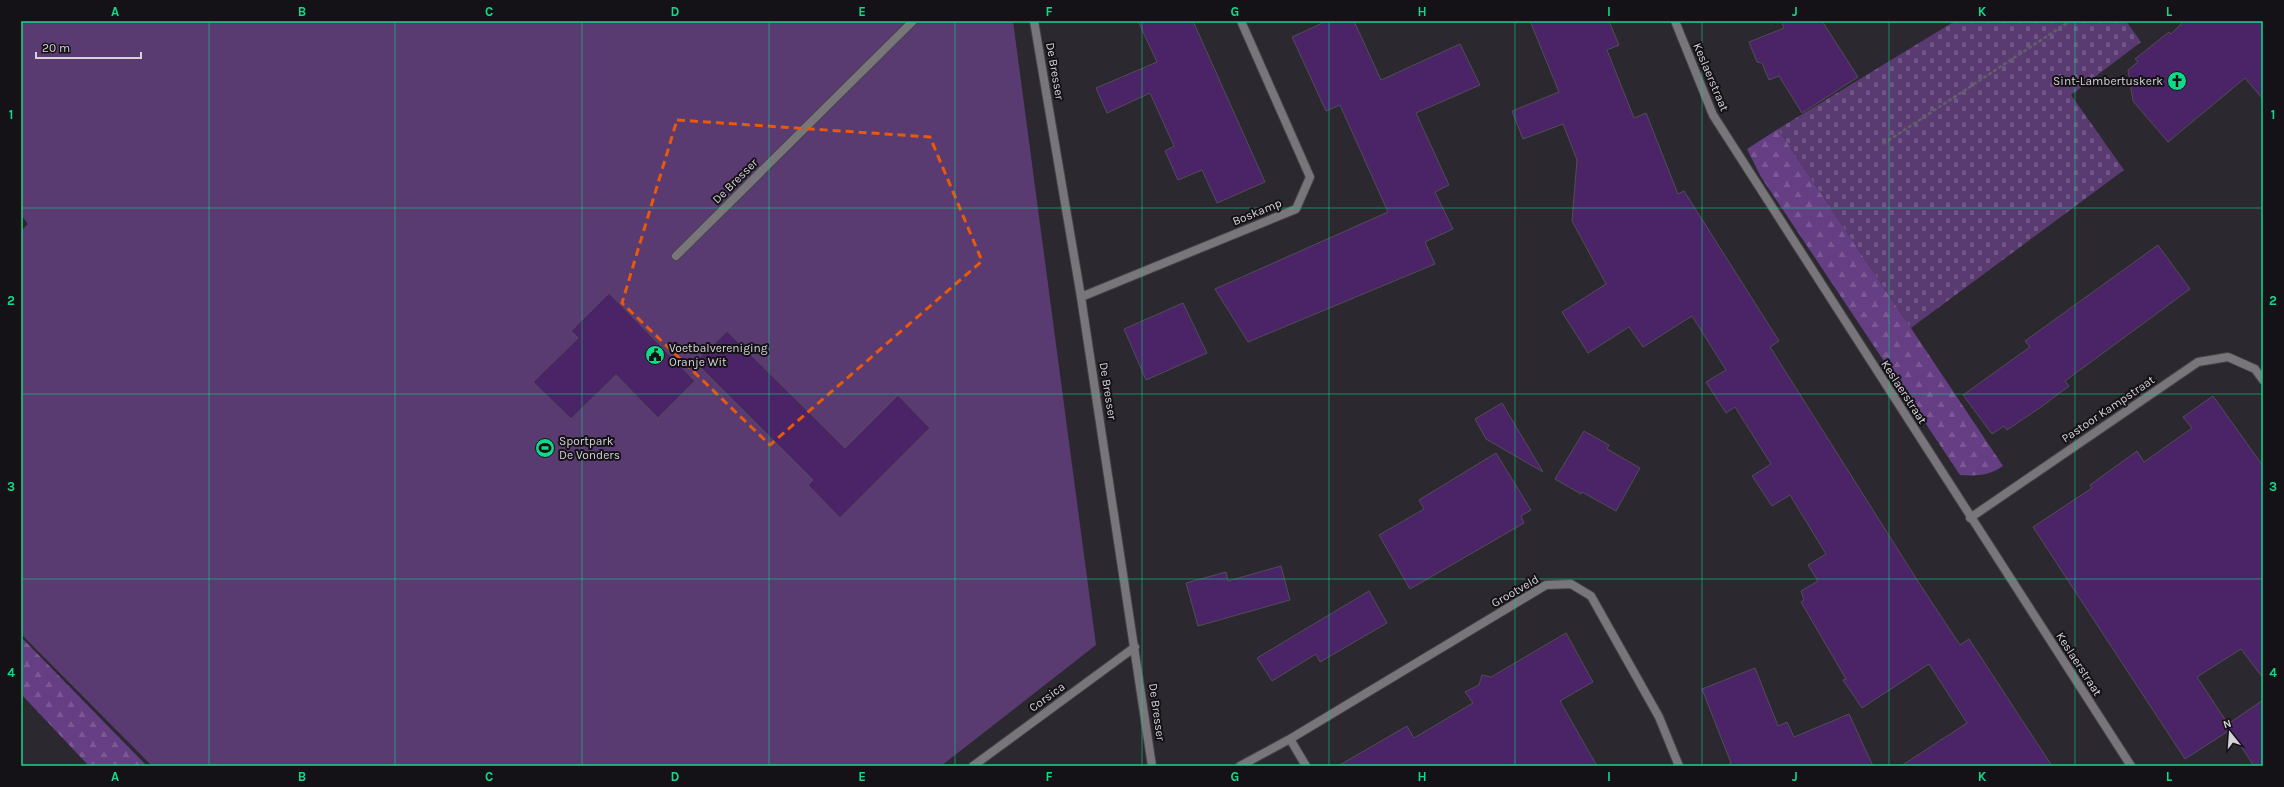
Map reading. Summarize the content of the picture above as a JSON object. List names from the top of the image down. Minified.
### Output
{"streets":{"street":["De Bresser","Keslaerstraat","Boskamp","Pastoor Kampstraat","Grootveld","Corsica"]},"crossings":[["De Bresser","Boskamp"],["De Bresser","Corsica"],["Keslaerstraat","Pastoor Kampstraat"]],"places":{"church":["Sint-Lambertuskerk"],"public building":["Voetbalvereniging Oranje Wit"],"sports":["Sportpark De Vonders"]},"scale_bar":"20 m","north":"top","grid":{"columns":["A","B","C","D","E","F","G","H","I","J","K","L"],"rows":["1","2","3","4"]}}
